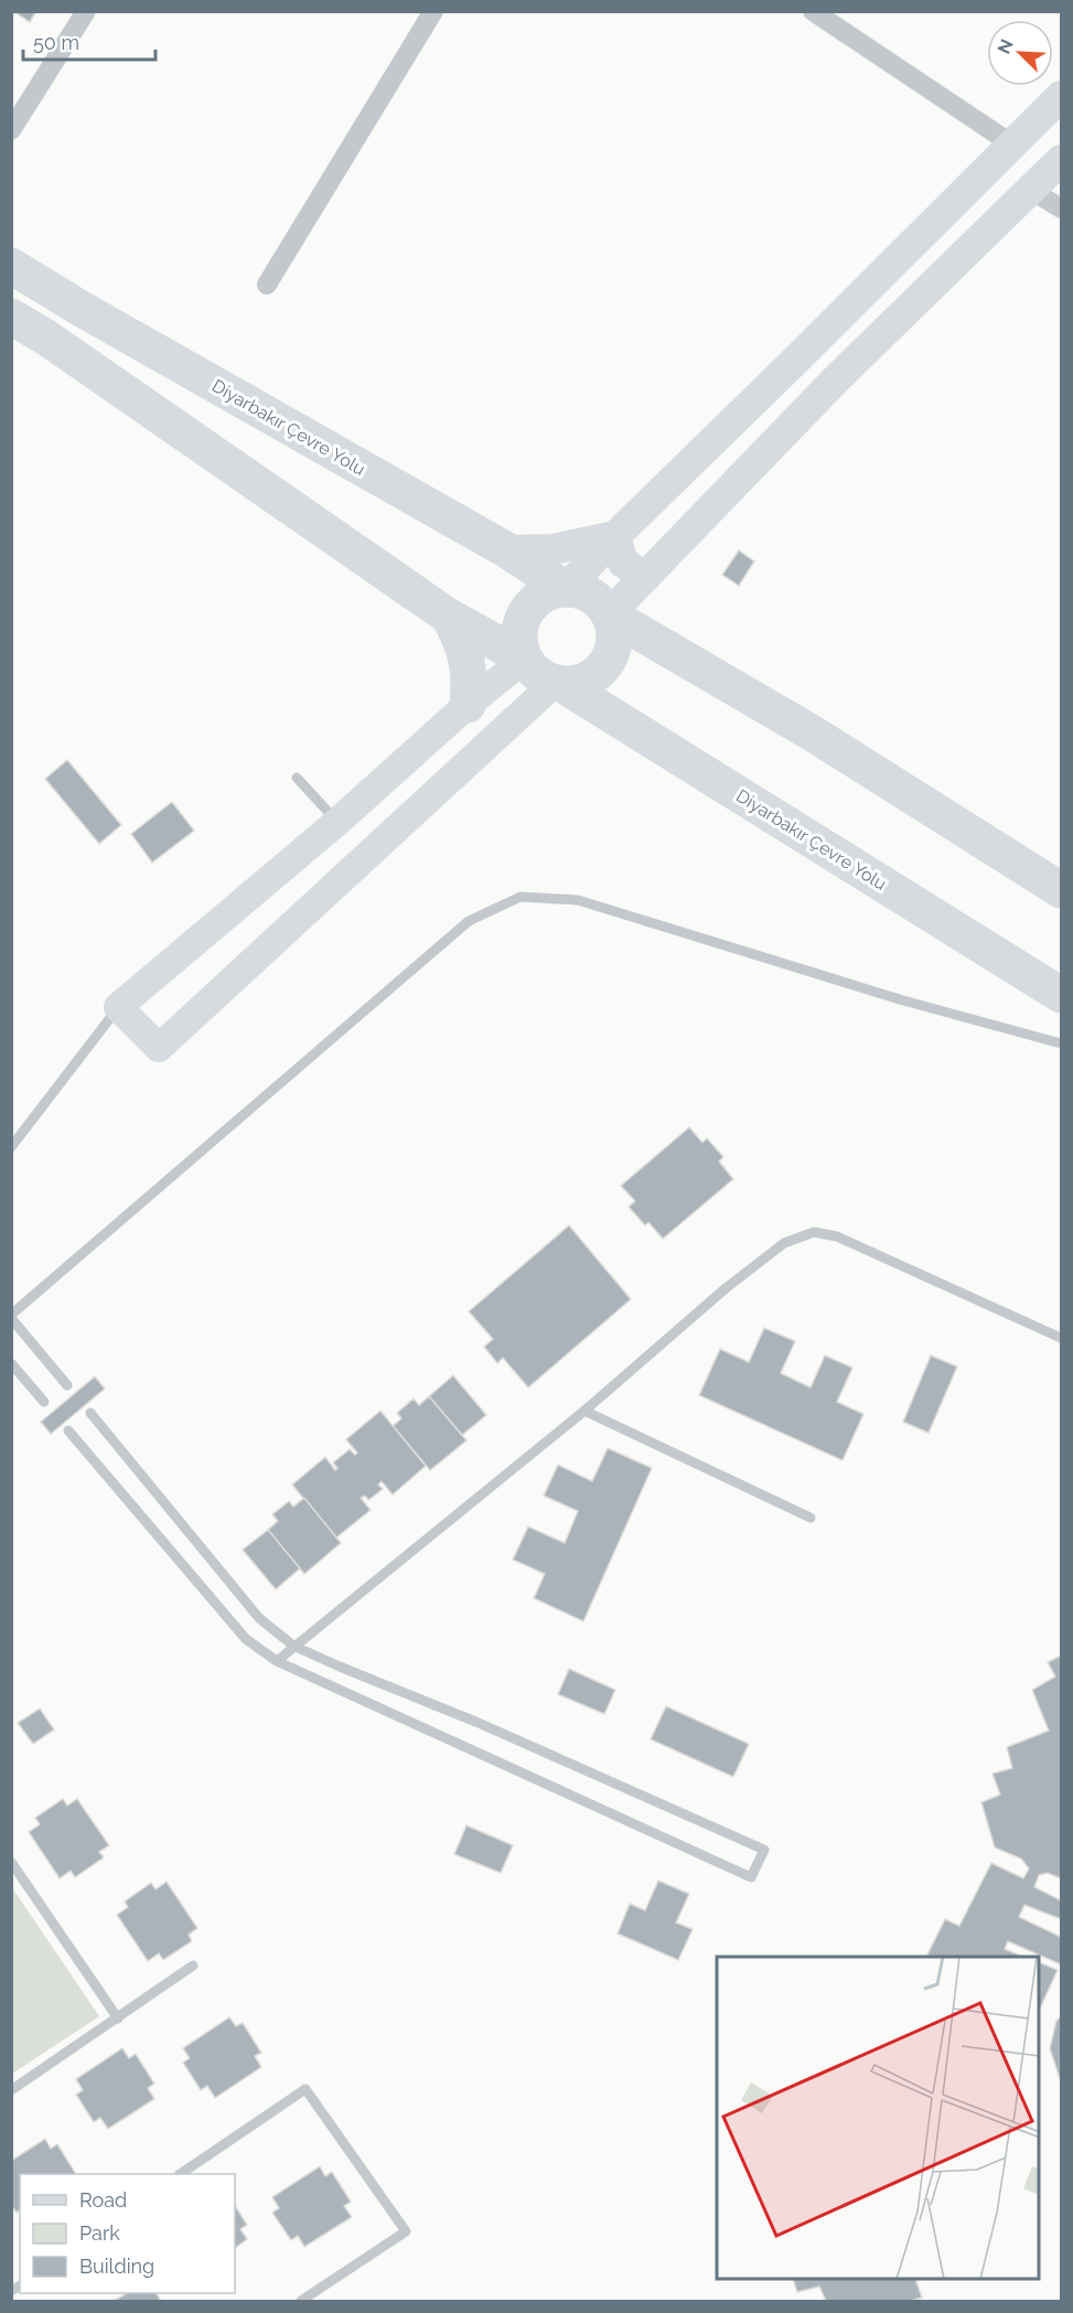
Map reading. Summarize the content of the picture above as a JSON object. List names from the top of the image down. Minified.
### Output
{"streets":{"highway":["Diyarbakır Çevre Yolu"]},"legend":["Road","Park","Building"],"scale_bar":"50 m","north":"top left"}
